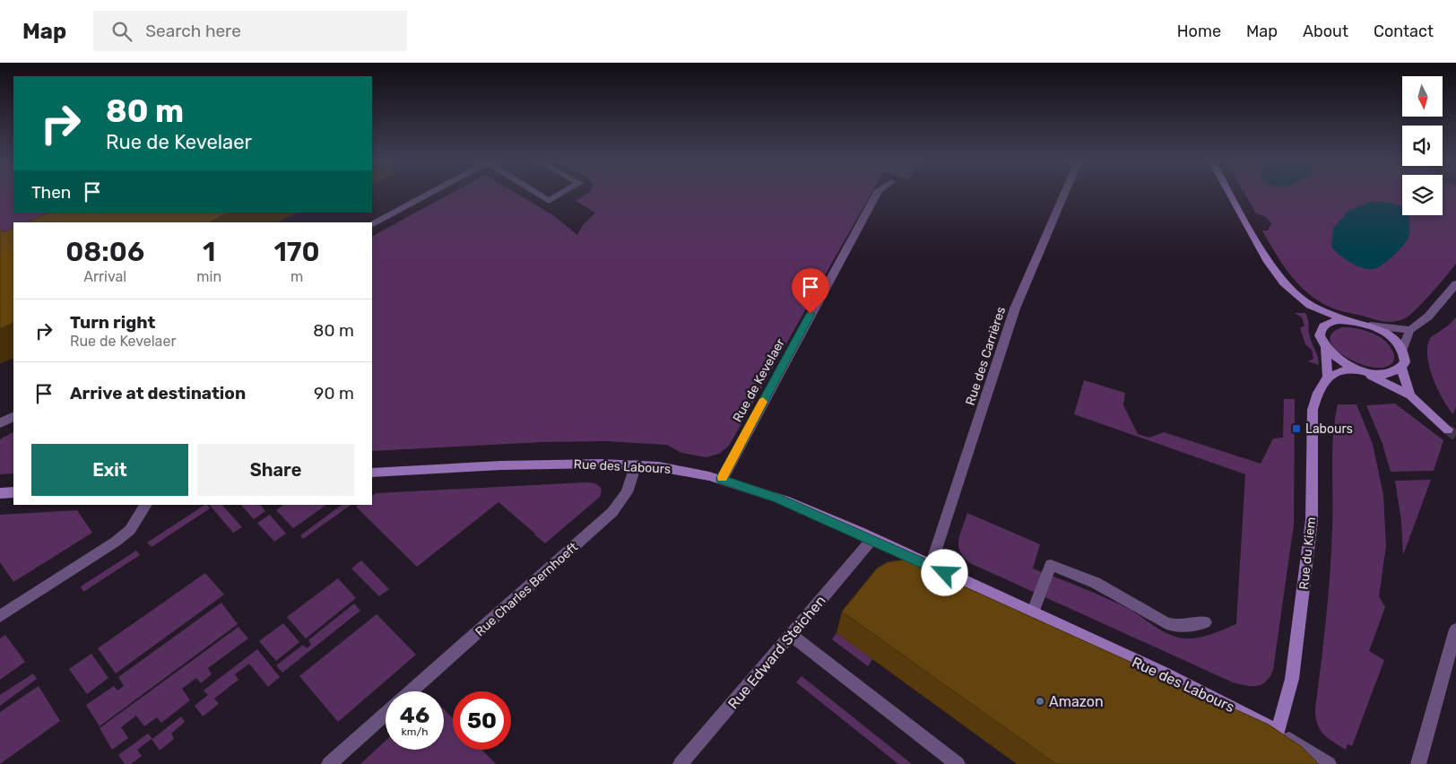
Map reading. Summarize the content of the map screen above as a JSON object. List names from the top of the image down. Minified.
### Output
{"streets":{"main road":["Rue des Labours","Rue du Kiem"],"street":["Rue des Carrières","Rue de Kevelaer","Rue Charles Bernhoeft","Rue Edward Steichen"]},"crossings":[["Rue des Carrières","Rue des Labours"],["Rue de Kevelaer","Rue des Labours"],["Rue des Labours","Rue du Kiem"],["Rue des Labours","Rue Charles Bernhoeft"],["Rue des Labours","Rue Edward Steichen"]],"places":{"transit":["Labours"],"other":["Amazon"]},"north":"bottom","page":{"header":"Map","search":"Search here","nav":["Home","Map","About","Contact"],"turn":["80 m","Rue de Kevelaer"],"then":"Then","eta":["08:06","Arrival","1","min","170","m"],"list":[{"name":"Turn right","note":"Rue de Kevelaer","value":"80 m"},{"name":"Arrive at destination","value":"90 m"}],"buttons":["Exit","Share"],"speed":"46 km/h","limit":"50"}}
